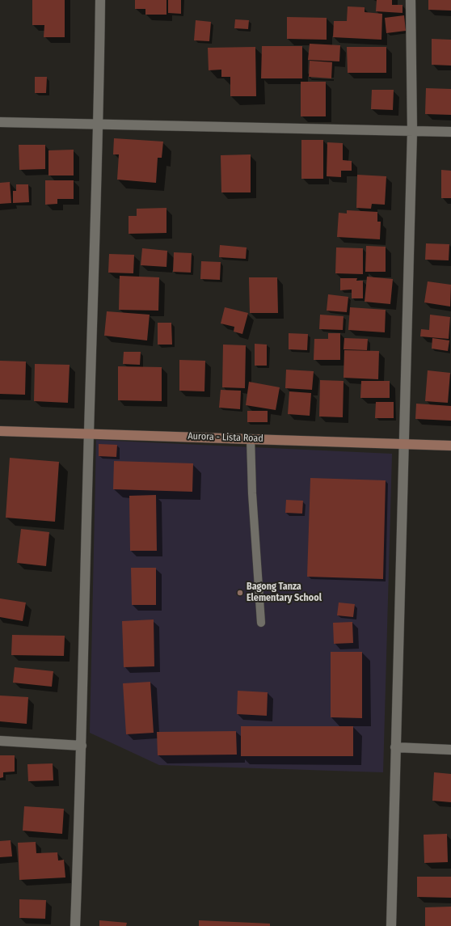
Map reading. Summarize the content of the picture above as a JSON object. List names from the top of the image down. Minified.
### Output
{"streets":{"street":["Aurora - Lista Road"]},"places":["Bagong Tanza Elementary School"]}
